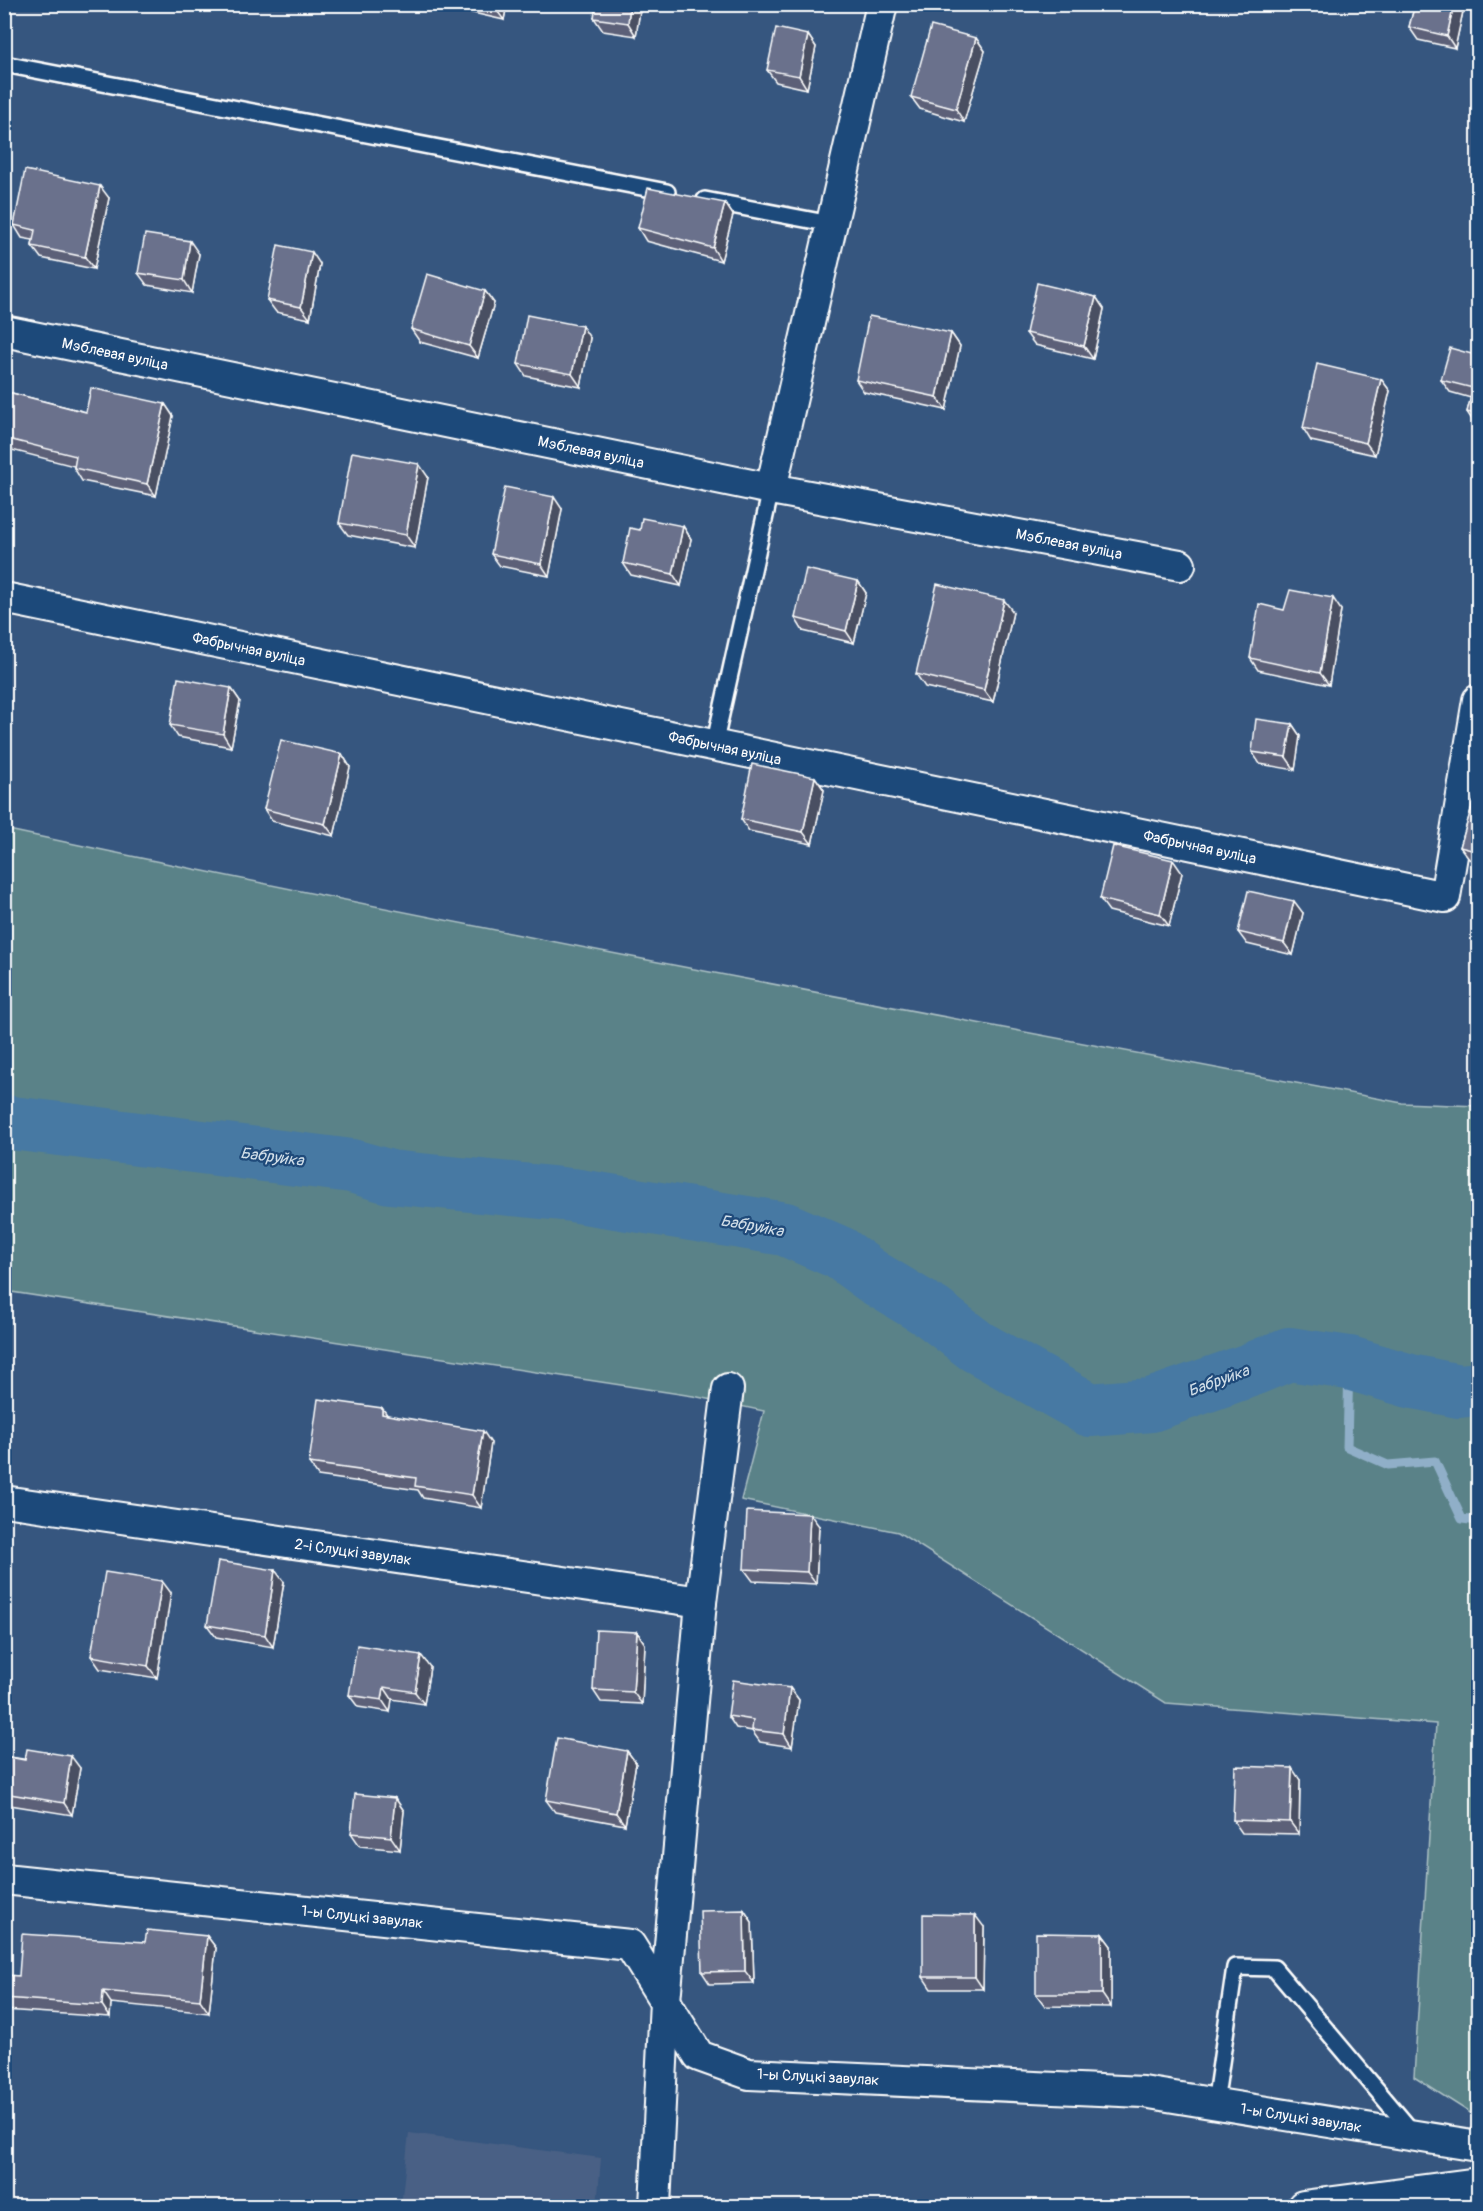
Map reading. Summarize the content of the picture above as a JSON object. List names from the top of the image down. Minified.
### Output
{"streets":{"street":["Мэблевая вуліца","Фабрычная вуліца","2-і Слуцкі завулак","1-ы Слуцкі завулак"]},"water":["Бабруйка"]}
